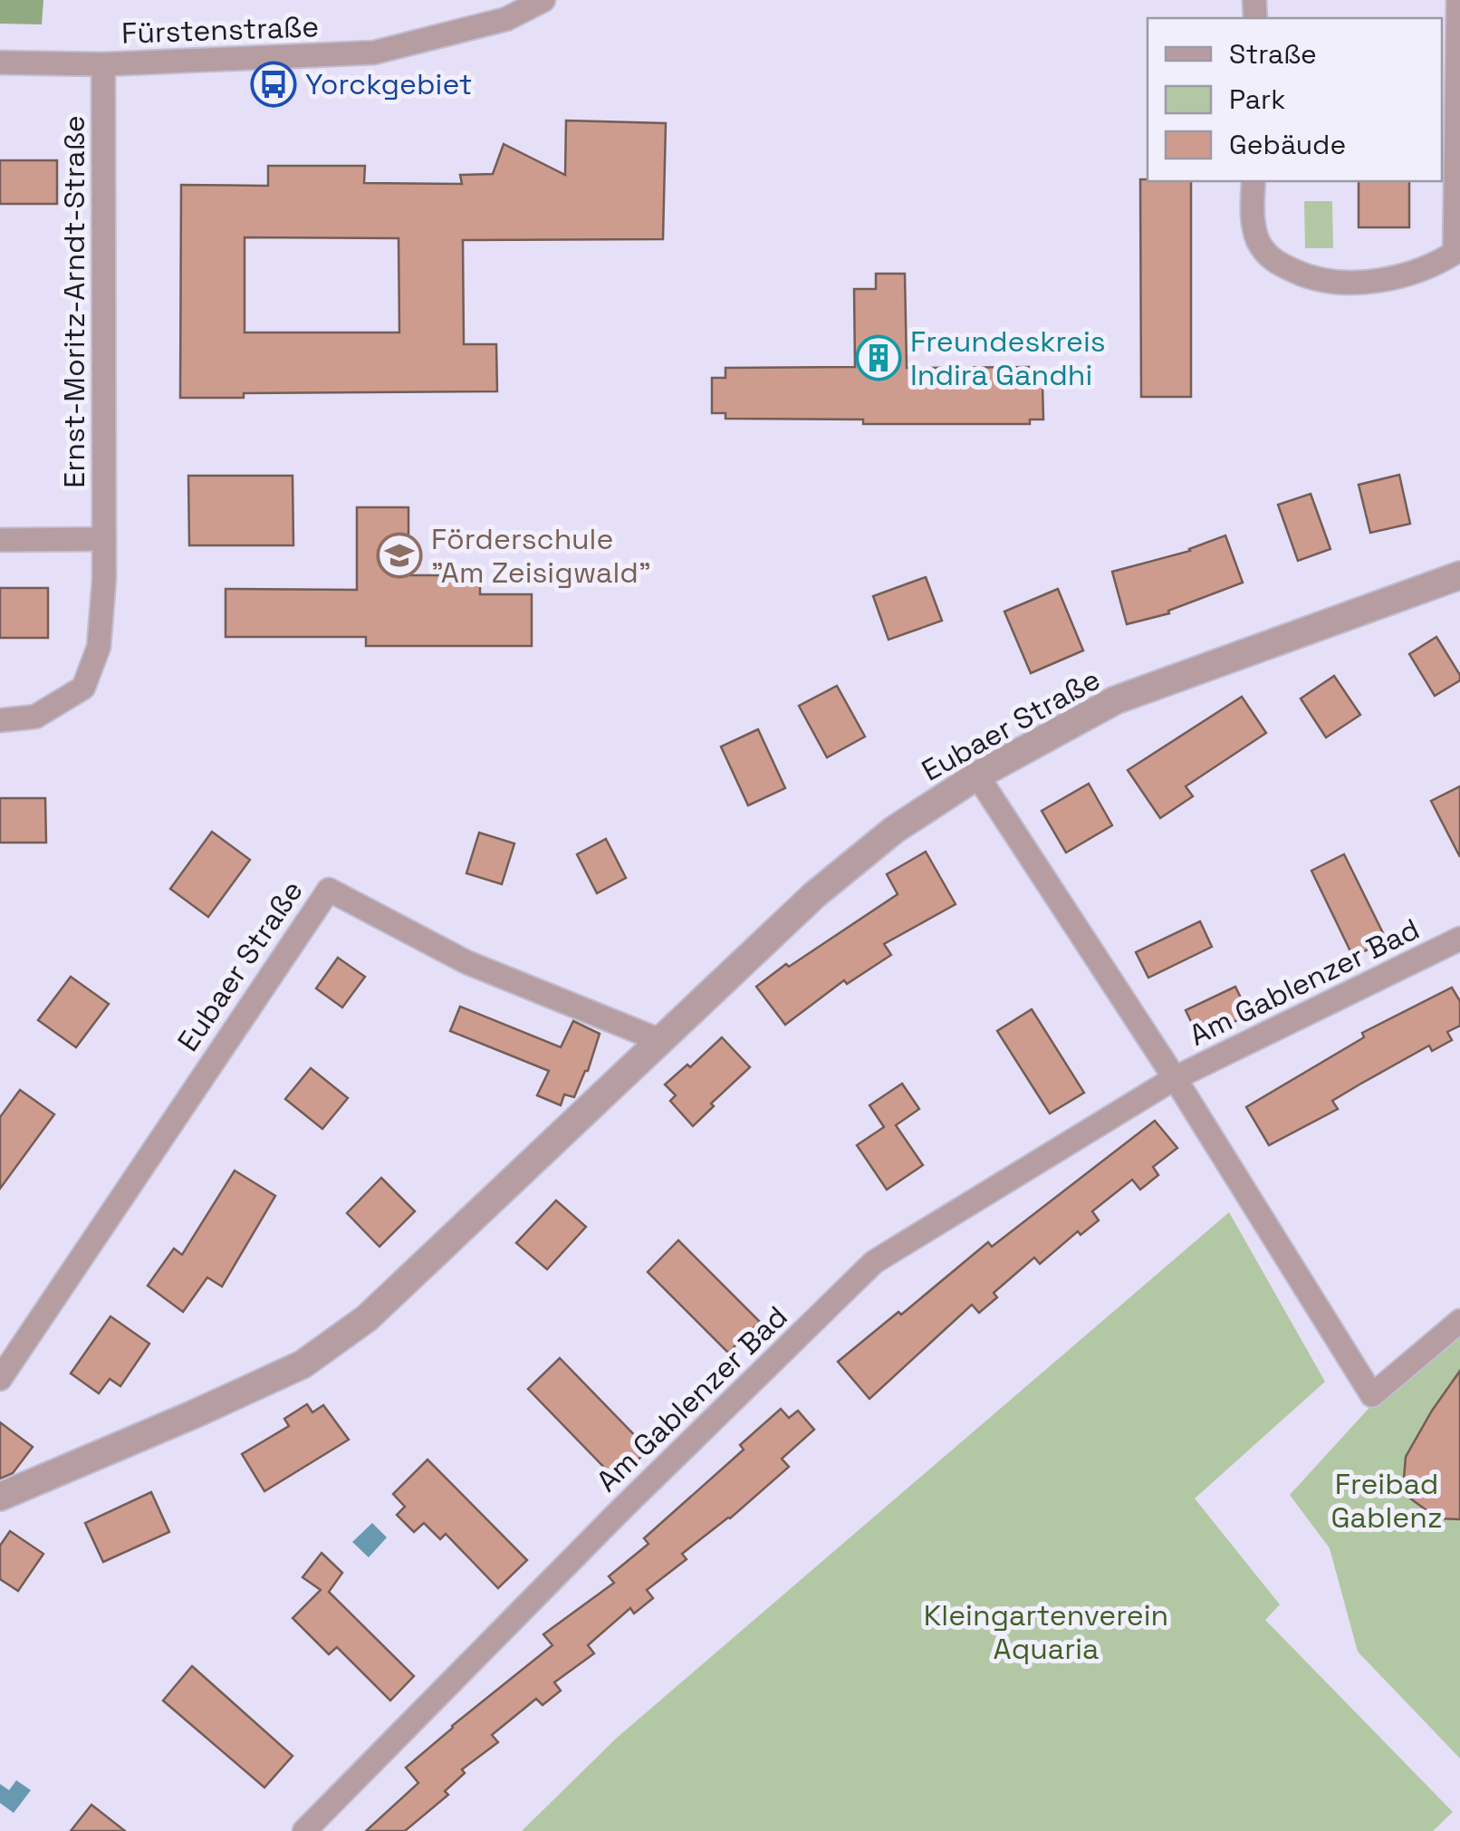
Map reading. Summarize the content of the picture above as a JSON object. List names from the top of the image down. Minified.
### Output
{"streets":{"street":["Fürstenstraße","Ernst-Moritz-Arndt-Straße","Eubaer Straße","Am Gablenzer Bad"]},"crossings":[["Fürstenstraße","Ernst-Moritz-Arndt-Straße"],["Eubaer Straße","Am Gablenzer Bad"]],"parks":["Freibad Gablenz","Kleingartenverein Aquaria"],"places":{"bus stop":["Yorckgebiet"],"building":["Freundeskreis Indira Gandhi"],"school or university":["Förderschule \"Am Zeisigwald\""]},"legend":["Straße","Park","Gebäude"]}
